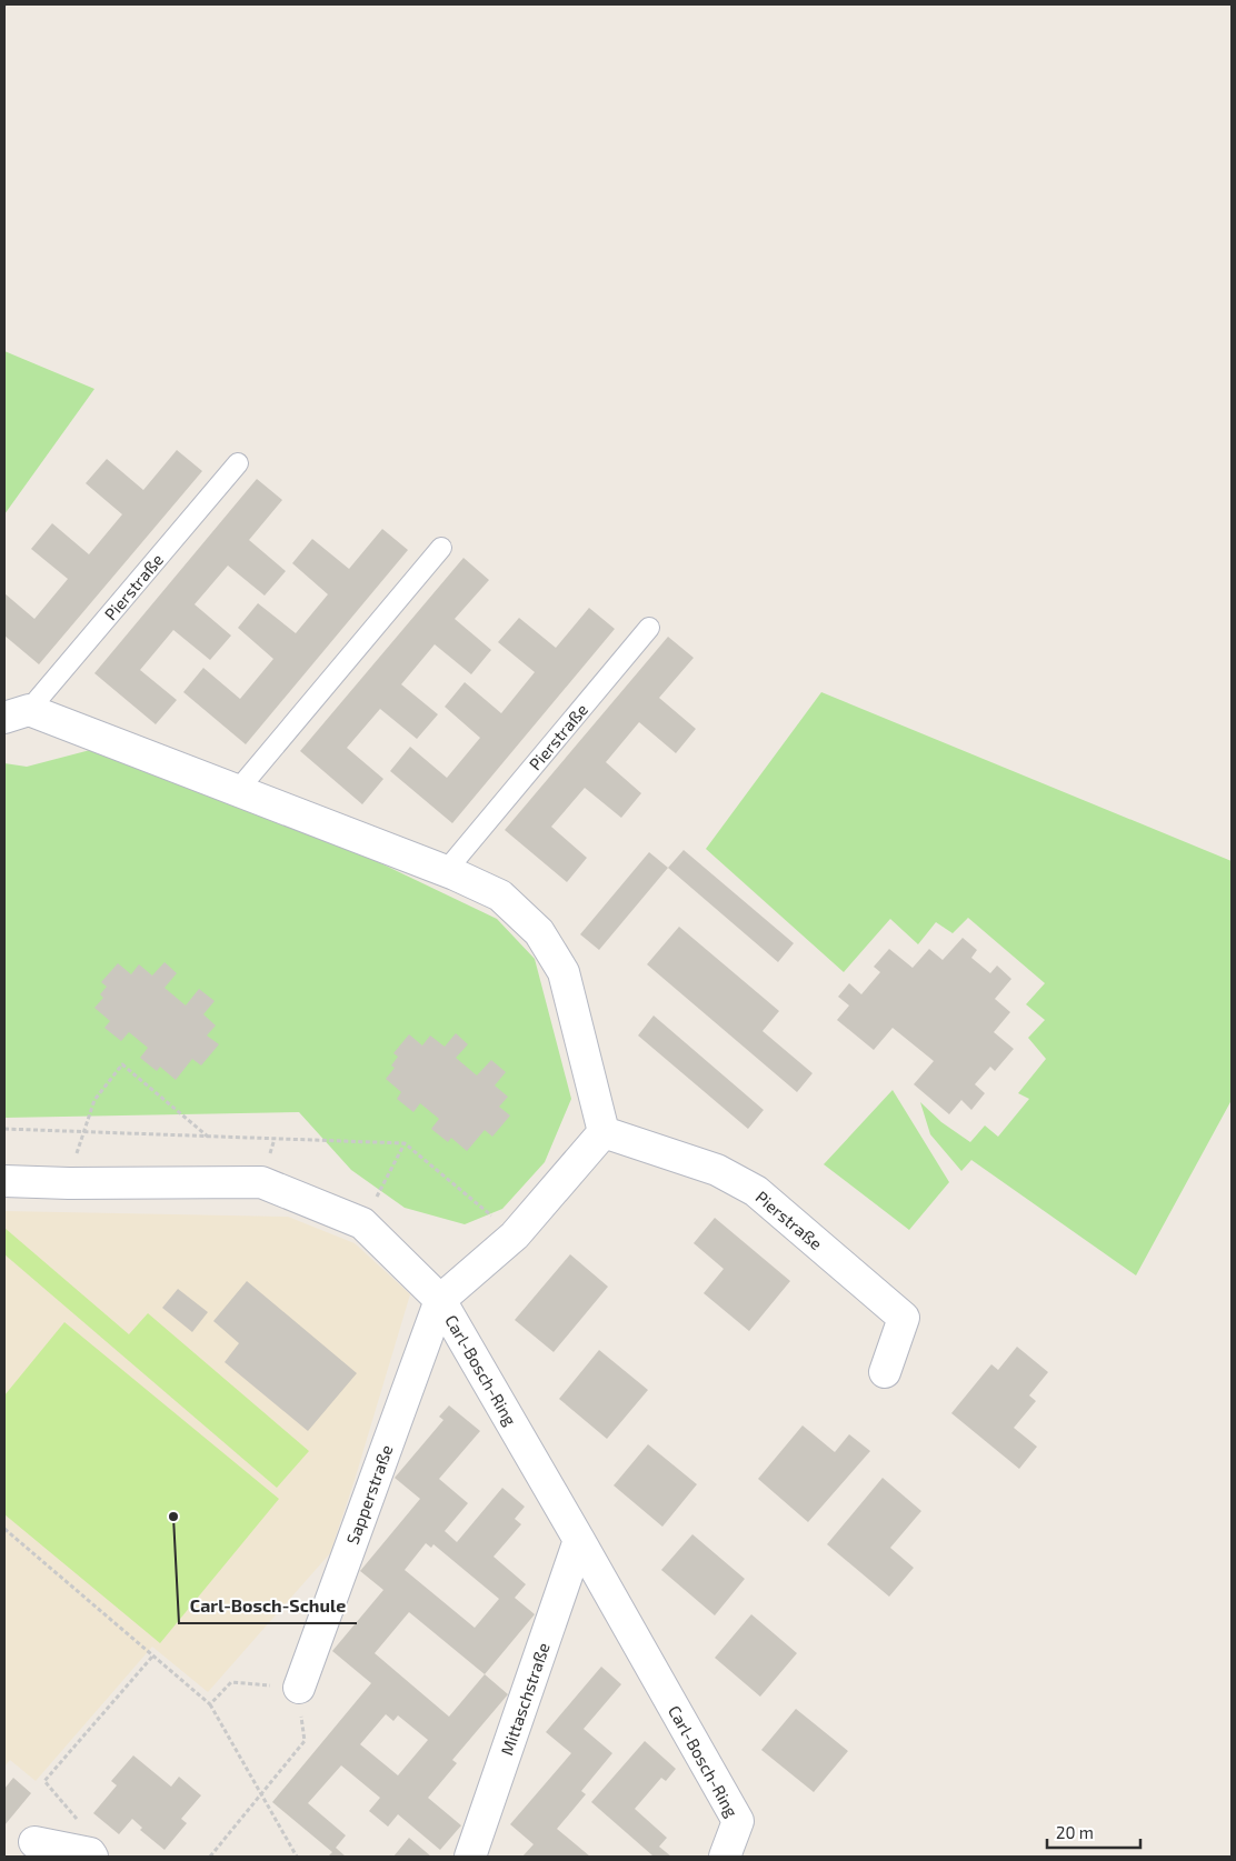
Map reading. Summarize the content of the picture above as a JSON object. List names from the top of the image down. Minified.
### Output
{"streets":{"street":["Pierstraße","Carl-Bosch-Ring","Sapperstraße","Mittaschstraße"]},"crossings":[["Carl-Bosch-Ring","Sapperstraße"],["Carl-Bosch-Ring","Mittaschstraße"]],"places":["Carl-Bosch-Schule"],"scale_bar":"20 m"}
